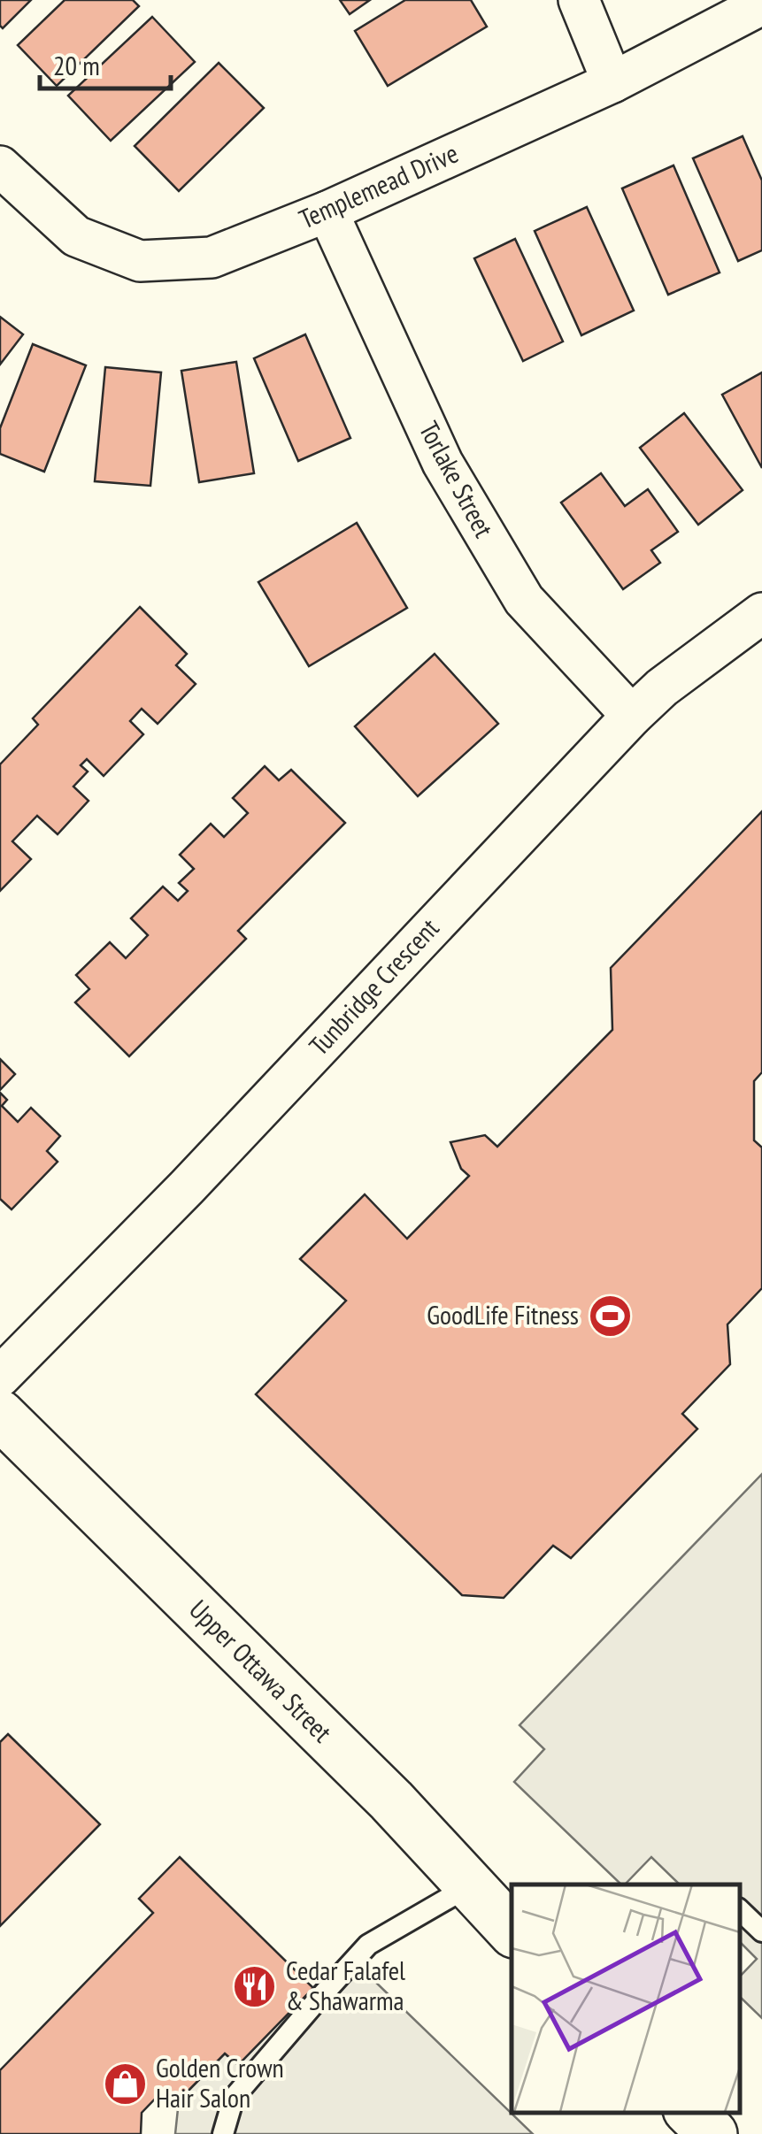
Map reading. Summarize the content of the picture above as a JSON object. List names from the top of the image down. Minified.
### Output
{"streets":{"main road":["Upper Ottawa Street"],"street":["Templemead Drive","Torlake Street","Tunbridge Crescent"]},"crossings":[["Templemead Drive","Torlake Street"],["Torlake Street","Tunbridge Crescent"]],"places":{"sports":["GoodLife Fitness"],"restaurant":["Cedar Falafel & Shawarma"],"shop":["Golden Crown Hair Salon"]},"scale_bar":"20 m"}
